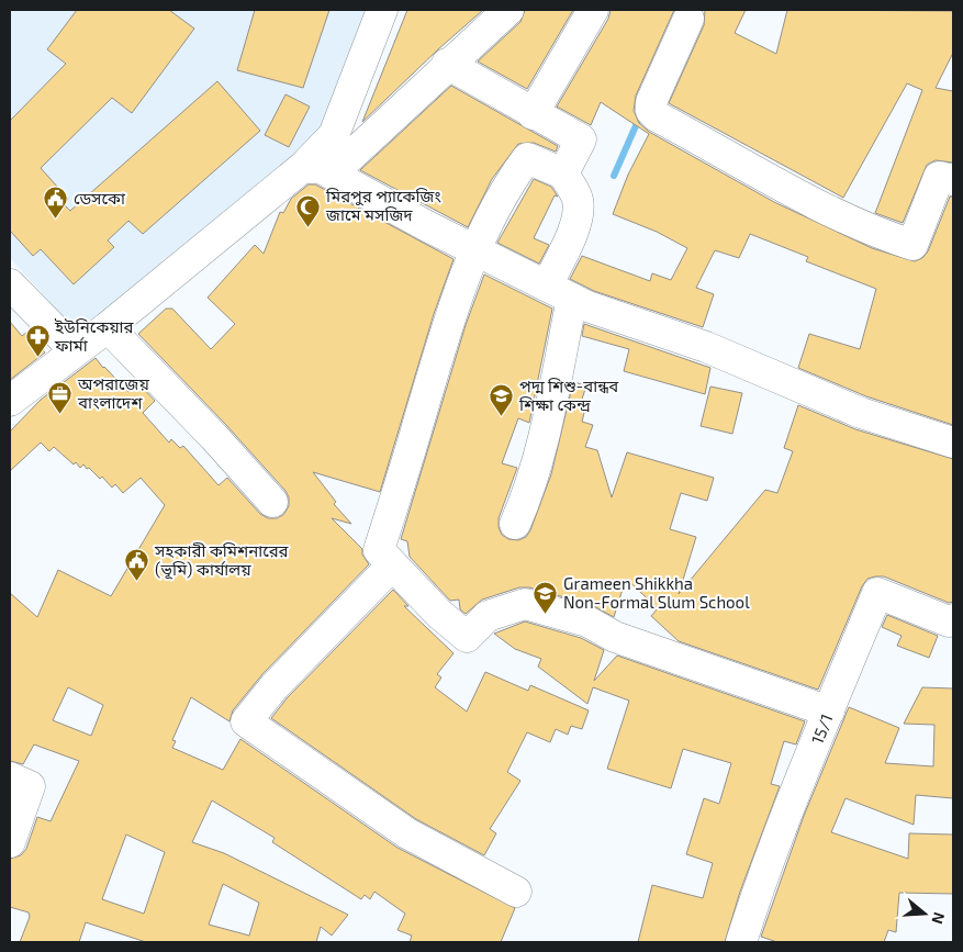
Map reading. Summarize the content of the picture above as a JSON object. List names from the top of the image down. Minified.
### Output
{"streets":{"street":["15/1"]},"places":{"public building":["ডেসকো","সহকারী কমিশনারের (ভূমি) কার্যালয়"],"mosque":["মিরপুর প্যাকেজিং জামে মসজিদ"],"pharmacy":["ইউনিকেয়ার ফার্মা"],"office":["অপরাজেয় বাংলাদেশ"],"school or university":["পদ্ম শিশু-বান্ধব শিক্ষা কেন্দ্র","Grameen Shikkha Non-Formal Slum School"]},"north":"right"}
